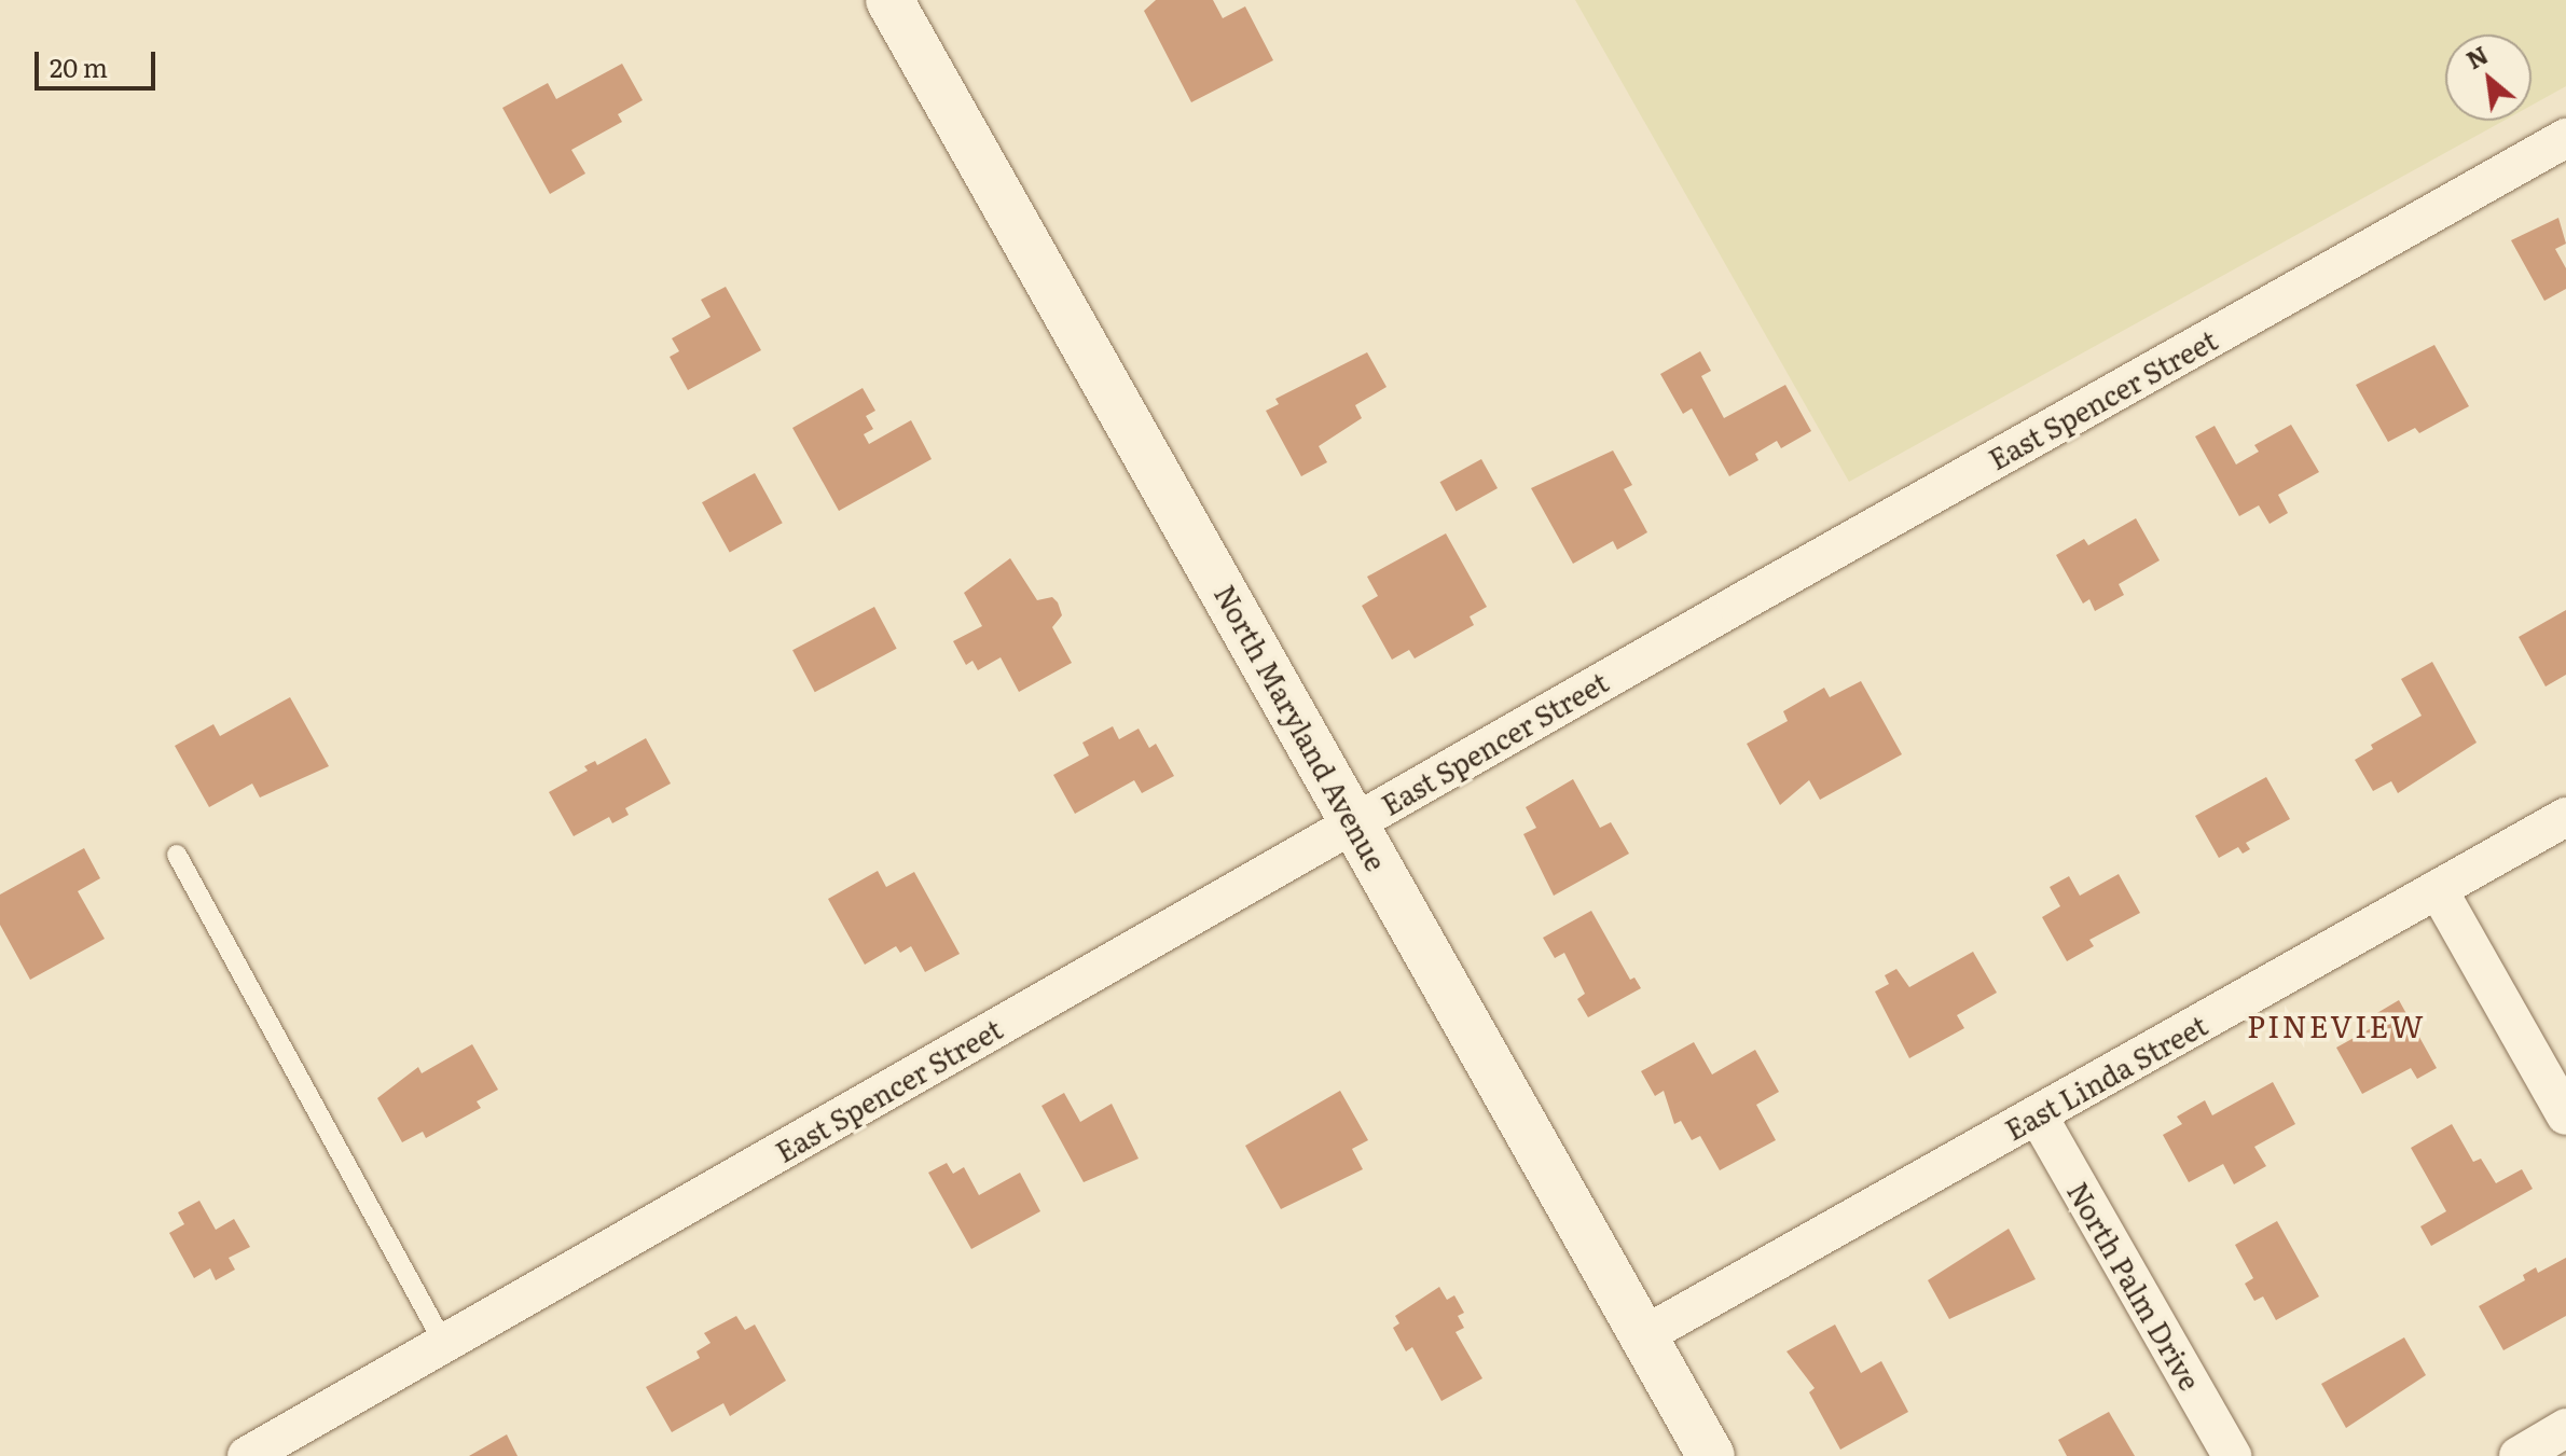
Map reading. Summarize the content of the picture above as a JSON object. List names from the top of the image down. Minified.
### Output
{"streets":{"street":["East Spencer Street","North Maryland Avenue","East Linda Street","North Palm Drive"]},"crossings":[["East Spencer Street","North Maryland Avenue"],["North Maryland Avenue","East Linda Street"],["East Linda Street","North Palm Drive"]],"districts":["PINEVIEW"],"scale_bar":"20 m","north":"top left"}
